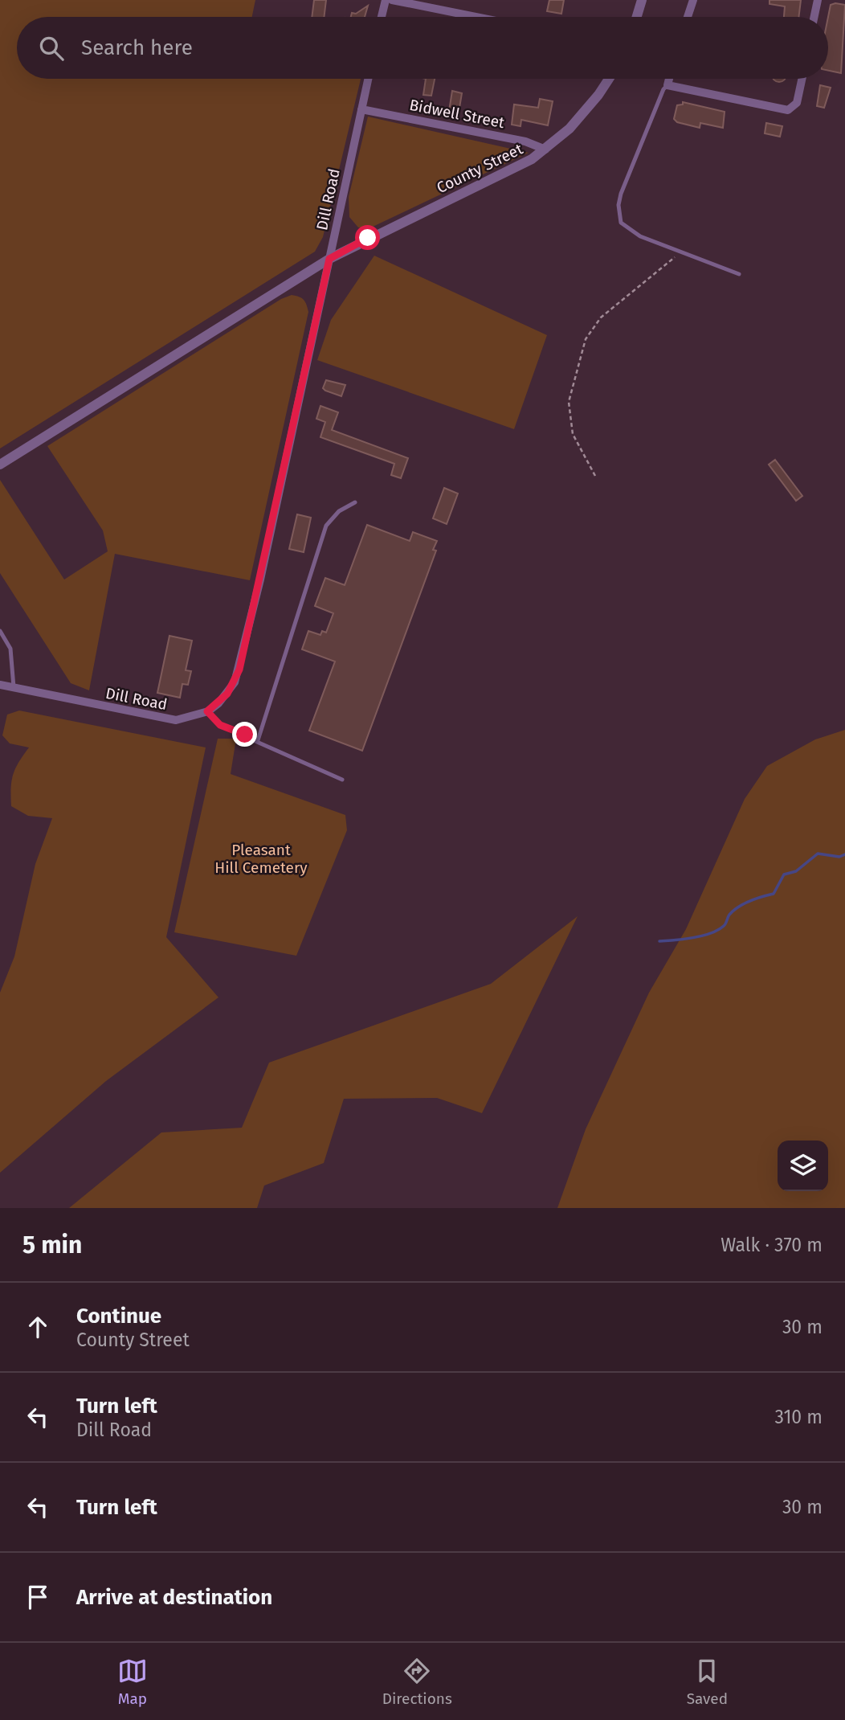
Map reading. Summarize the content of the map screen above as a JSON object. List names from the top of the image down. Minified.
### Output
{"streets":{"street":["Bidwell Street","County Street","Dill Road"]},"crossings":[["Bidwell Street","County Street"],["Bidwell Street","Dill Road"],["County Street","Dill Road"]],"parks":["Pleasant Hill Cemetery"],"page":{"search":"Search here","heading":["5 min","Walk · 370 m"],"list":[["Continue","County Street","30 m"],["Turn left","Dill Road","310 m"],["Turn left","30 m"],"Arrive at destination"],"nav":["Map","Directions","Saved"]}}
